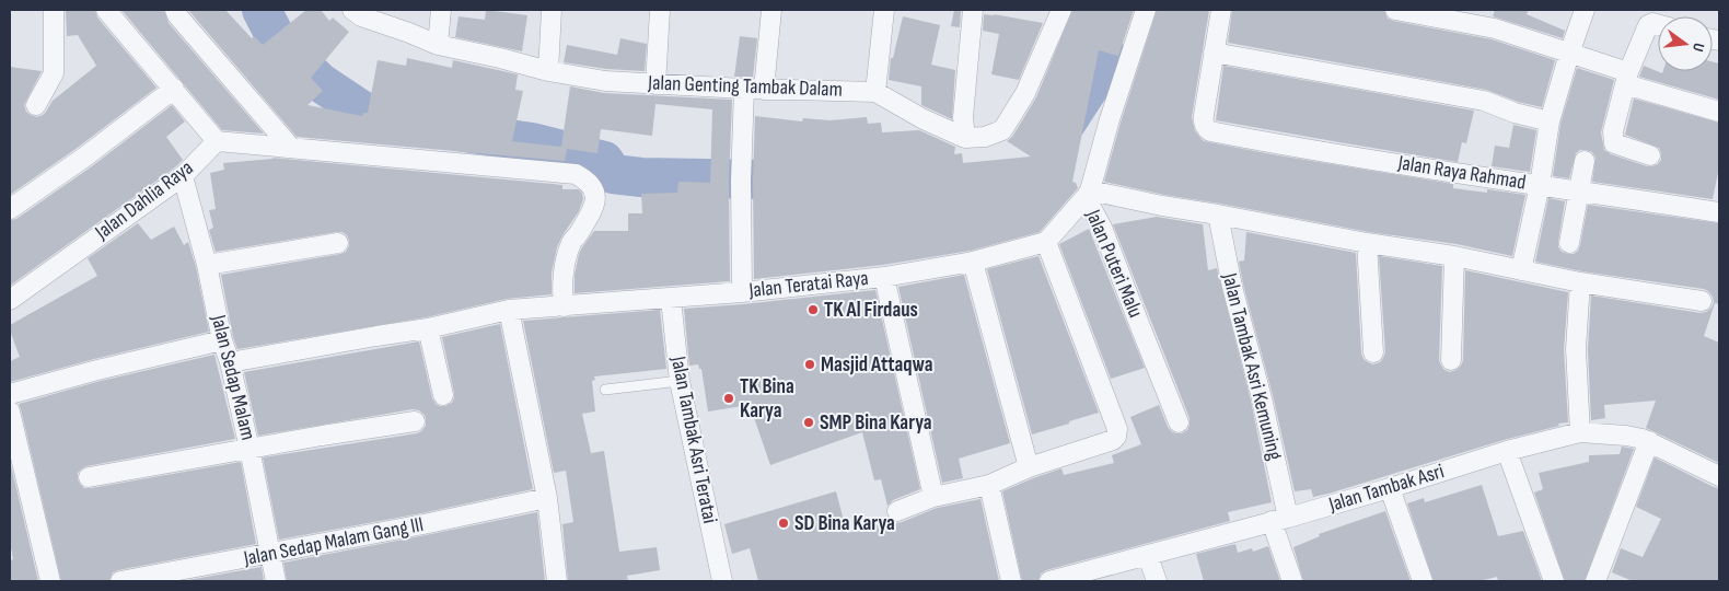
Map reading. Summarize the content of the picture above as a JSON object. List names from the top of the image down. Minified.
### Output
{"streets":{"street":["Jalan Genting Tambak Dalam","Jalan Raya Rahmad","Jalan Dahlia Raya","Jalan Puteri Malu","Jalan Teratai Raya","Jalan Tambak Asri Kemuning","Jalan Sedap Malam","Jalan Tambak Asri Teratai","Jalan Tambak Asri","Jalan Sedap Malam Gang III"]},"crossings":[["Jalan Dahlia Raya","Jalan Sedap Malam"],["Jalan Teratai Raya","Jalan Sedap Malam"],["Jalan Teratai Raya","Jalan Tambak Asri Teratai"],["Jalan Tambak Asri Kemuning","Jalan Tambak Asri"],["Jalan Sedap Malam","Jalan Sedap Malam Gang III"]],"places":["TK Al Firdaus","Masjid Attaqwa","TK Bina Karya","SMP Bina Karya","SD Bina Karya"],"north":"right"}
